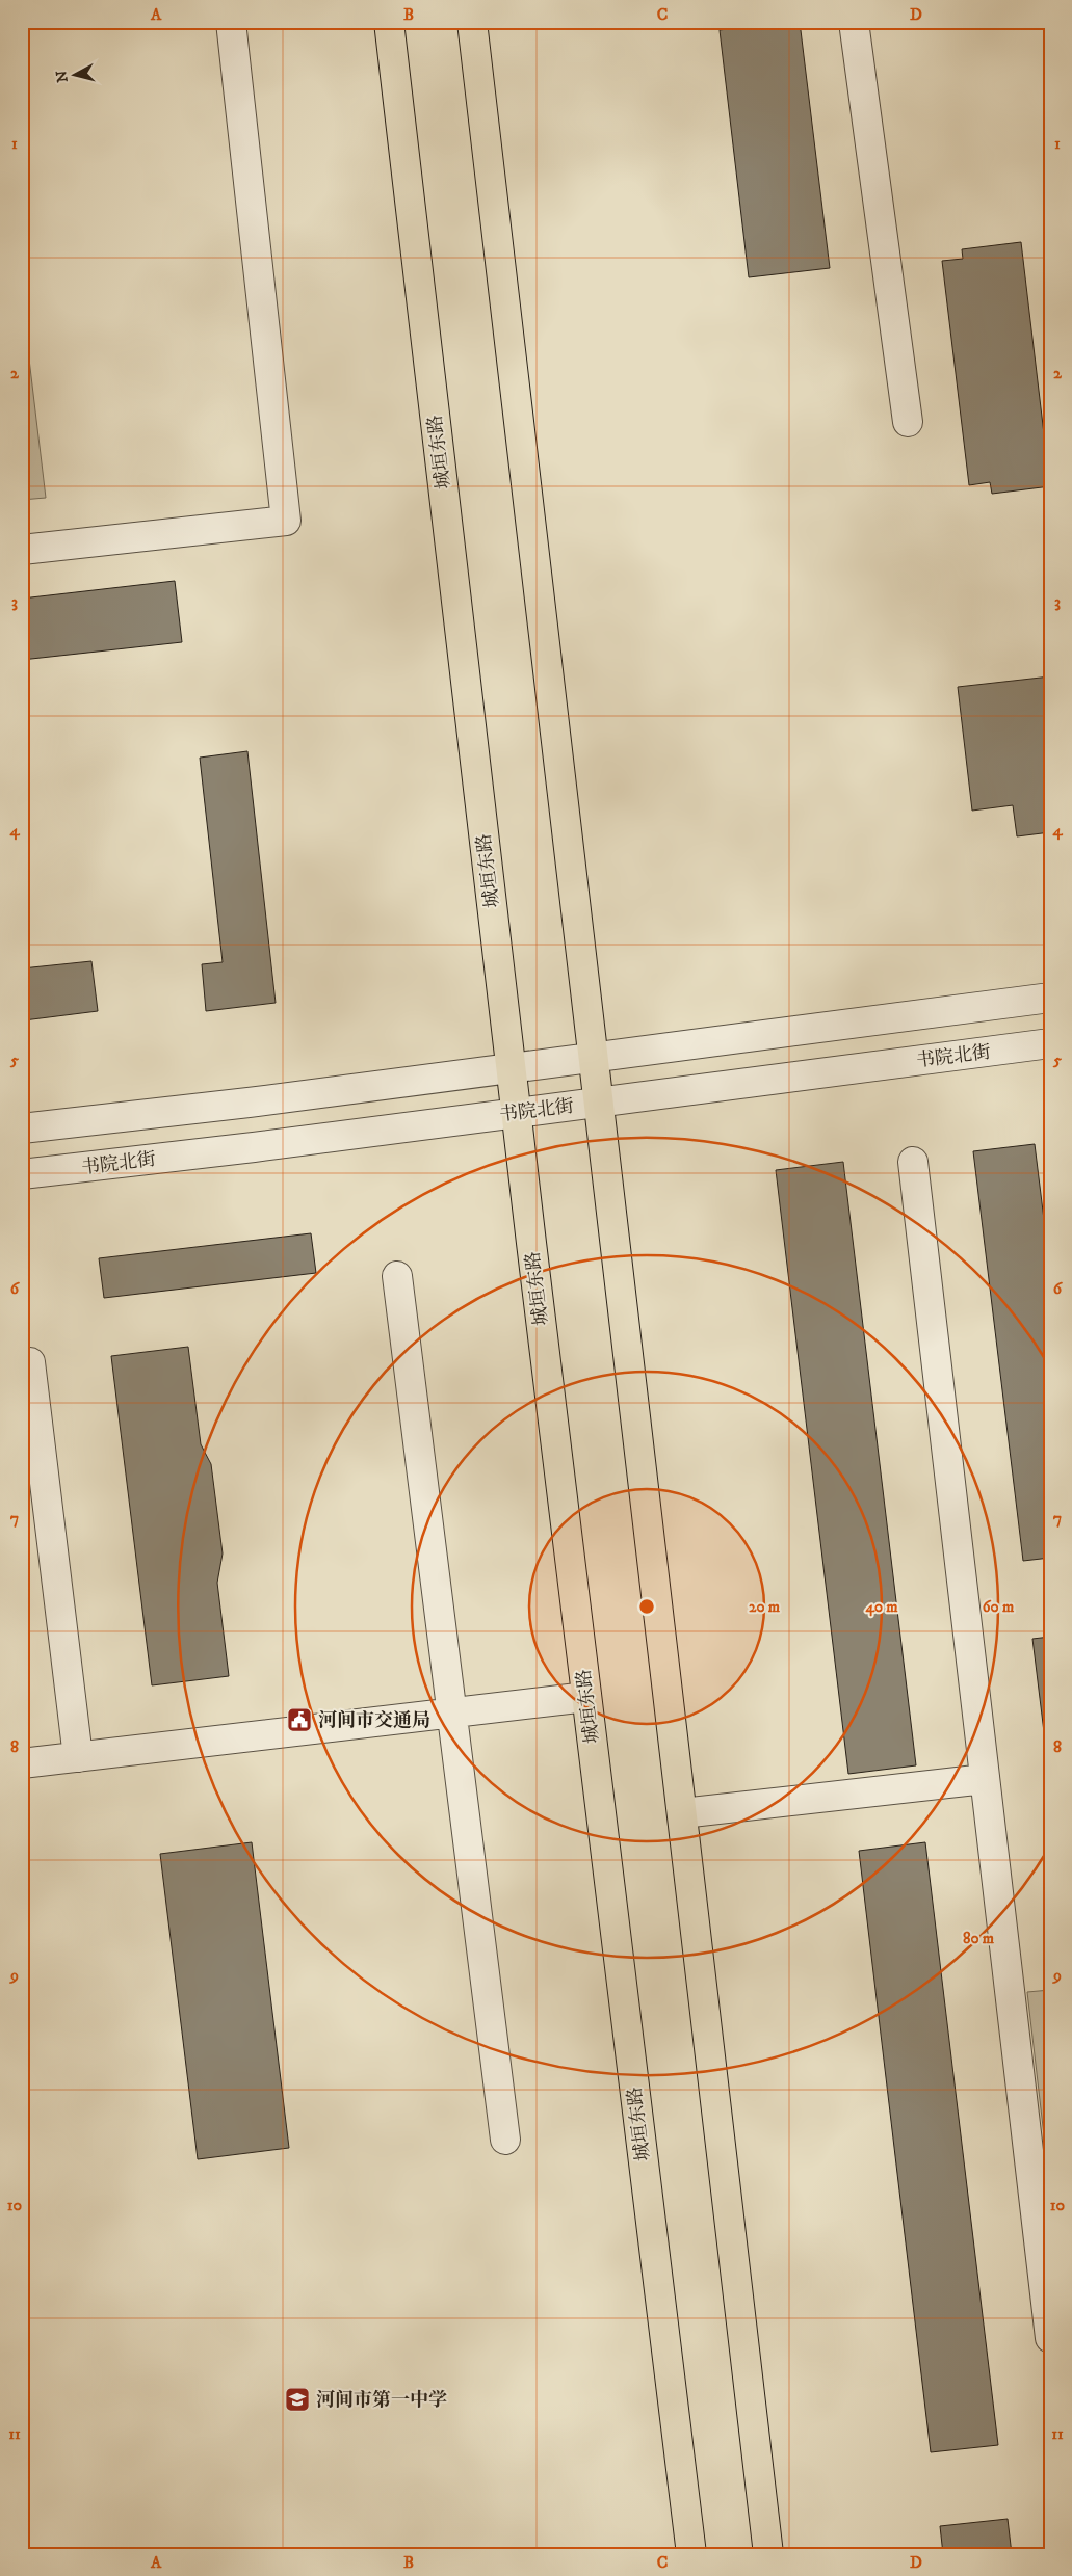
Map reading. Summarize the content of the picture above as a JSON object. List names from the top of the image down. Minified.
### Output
{"streets":{"main road":["城垣东路"],"street":["书院北街"]},"crossings":[["城垣东路","书院北街"]],"places":{"public building":["河间市交通局"],"school or university":["河间市第一中学"]},"north":"left","grid":{"columns":["A","B","C","D"],"rows":["1","2","3","4","5","6","7","8","9","10","11"]},"rings":["20 m","40 m","60 m","80 m"]}
